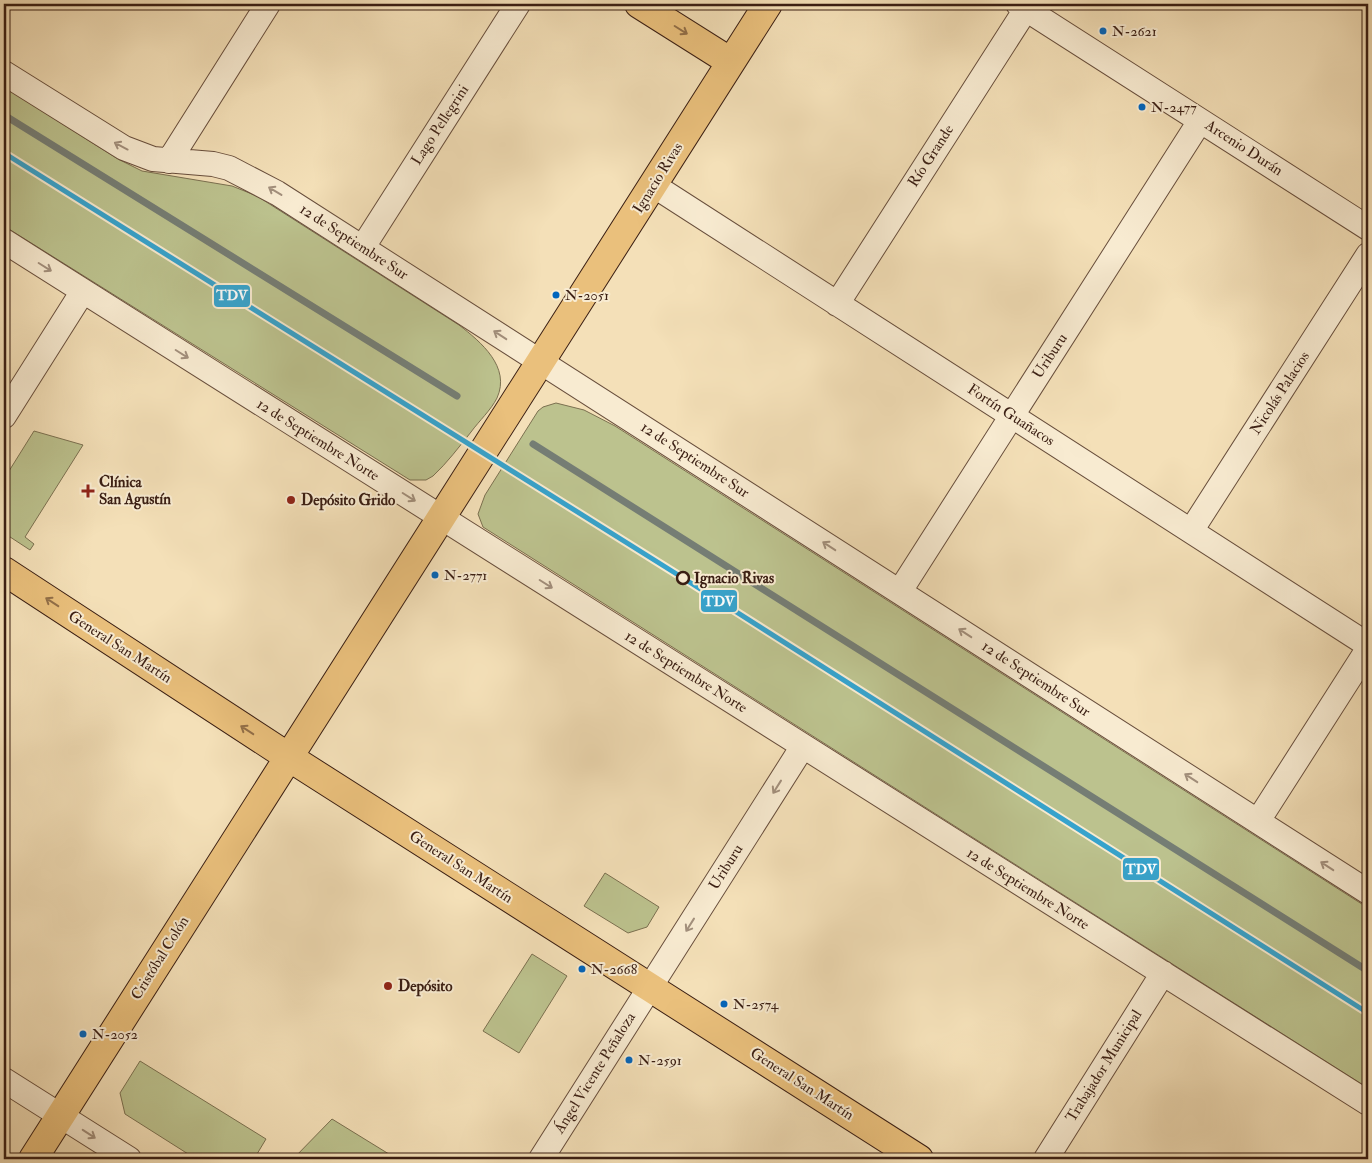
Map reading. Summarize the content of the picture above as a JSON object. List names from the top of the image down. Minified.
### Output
{"streets":{"main road":["Ignacio Rivas","General San Martín","Cristóbal Colón"],"street":["Lago Pellegrini","Arcenio Durán","Río Grande","12 de Septiembre Sur","Uriburu","Nicolás Palacios","Fortín Guañacos","12 de Septiembre Norte","Trabajador Municipal","Ángel Vicente Peñaloza"]},"crossings":[["Lago Pellegrini","12 de Septiembre Sur"],["Arcenio Durán","Río Grande"],["Arcenio Durán","Uriburu"],["Río Grande","Fortín Guañacos"],["Ignacio Rivas","12 de Septiembre Sur"],["Ignacio Rivas","Fortín Guañacos"],["Ignacio Rivas","12 de Septiembre Norte"],["Ignacio Rivas","General San Martín"],["Ignacio Rivas","Cristóbal Colón"],["12 de Septiembre Sur","Uriburu"],["Uriburu","Fortín Guañacos"],["Uriburu","12 de Septiembre Norte"],["Uriburu","General San Martín"],["Uriburu","Ángel Vicente Peñaloza"],["Nicolás Palacios","Fortín Guañacos"],["12 de Septiembre Norte","Trabajador Municipal"],["General San Martín","Cristóbal Colón"],["General San Martín","Ángel Vicente Peñaloza"]],"one_way":["12 de Septiembre Sur","12 de Septiembre Norte"],"places":{"other":["N-2621","N-2477","N-2051","Depósito Grido","N-2771","Ignacio Rivas","N-2668","Depósito","N-2574","N-2052","N-2591"],"health":["Clínica San Agustín"]},"lines":["transit line TDV"]}
